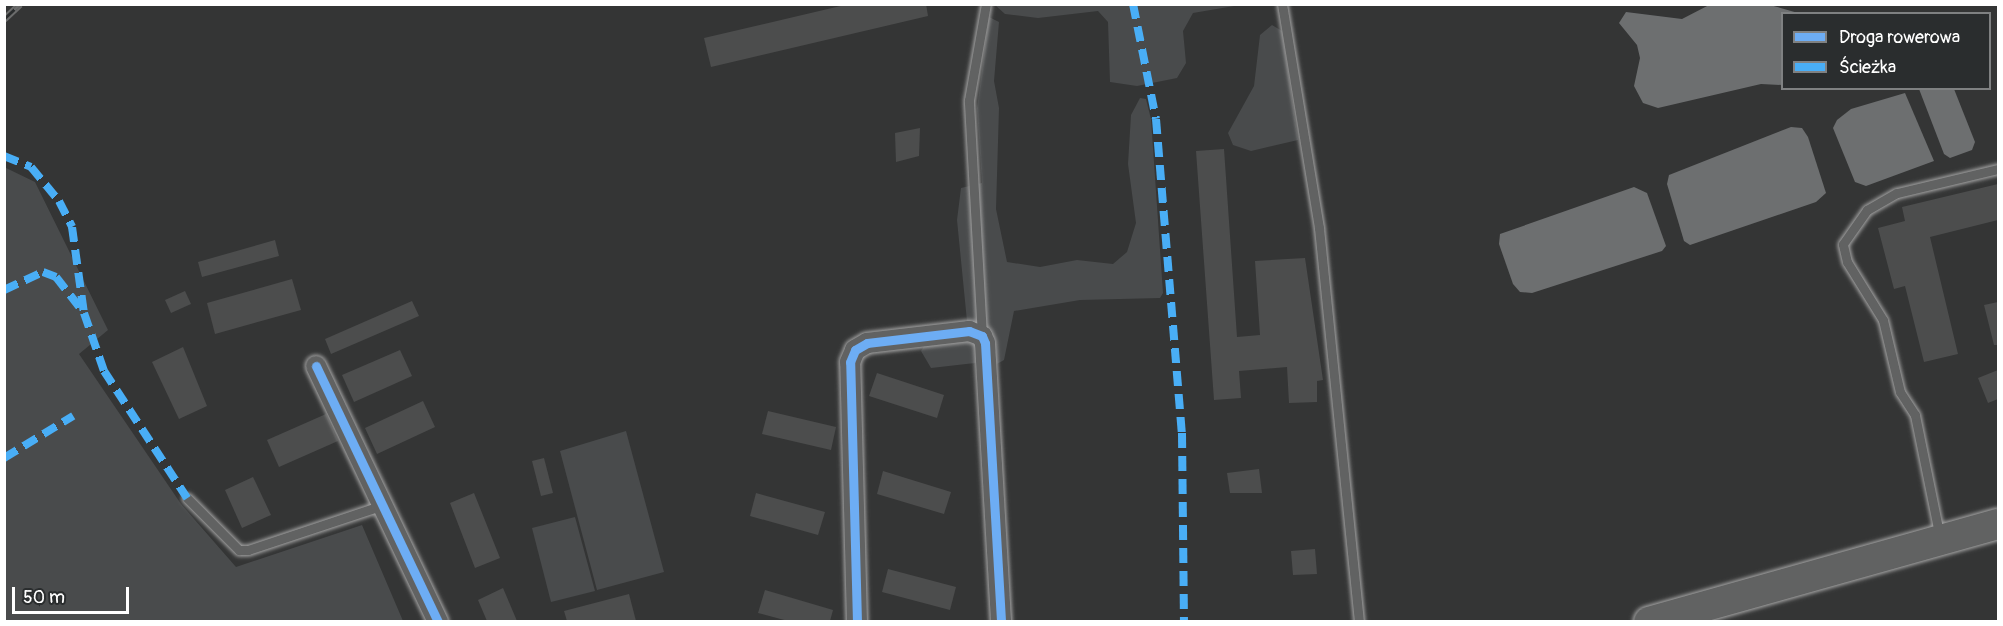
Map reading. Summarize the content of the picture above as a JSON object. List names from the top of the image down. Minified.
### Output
{"legend":["Droga rowerowa","Ścieżka"],"scale_bar":"50 m"}
